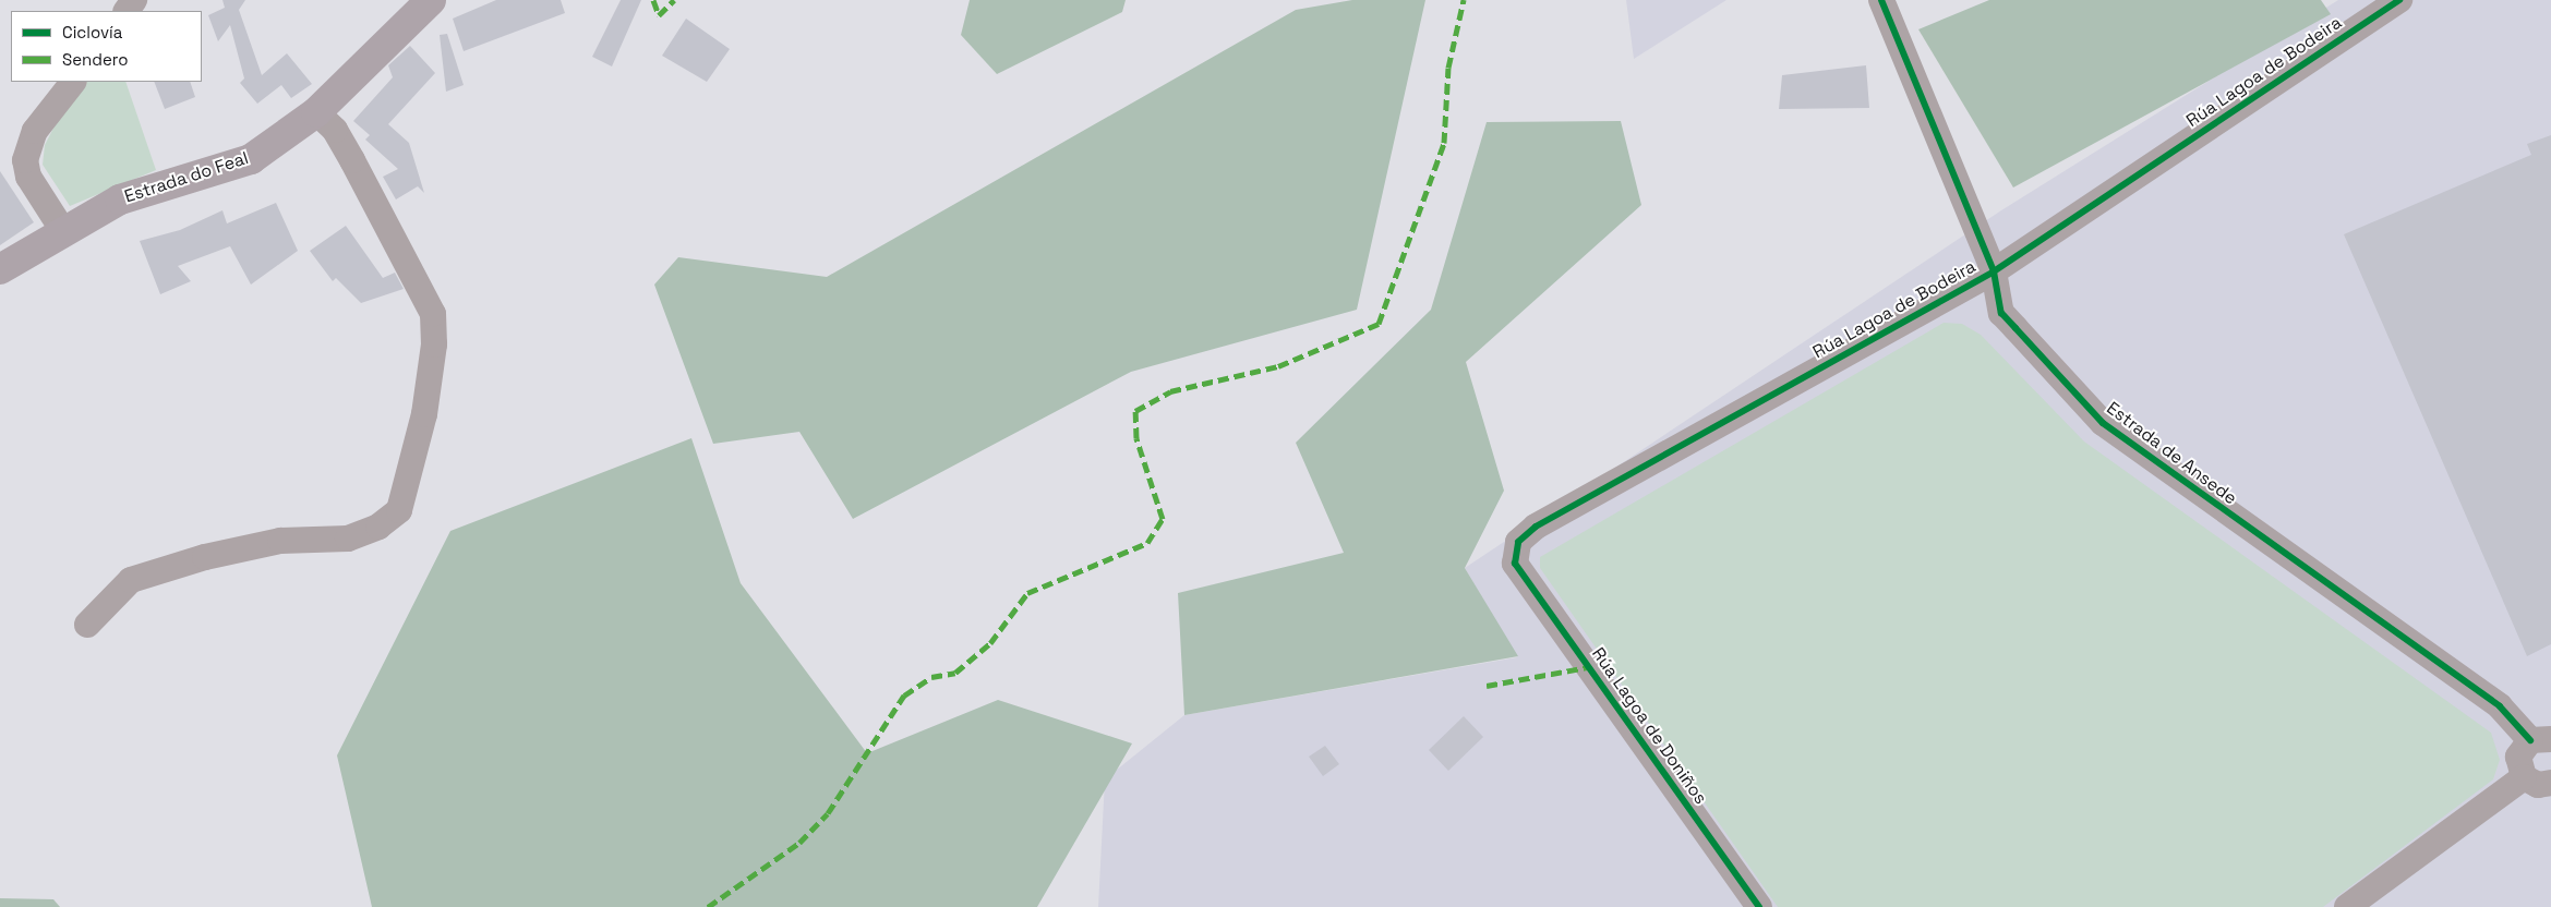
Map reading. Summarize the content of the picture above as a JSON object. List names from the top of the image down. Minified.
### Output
{"streets":{"main road":["Estrada do Feal"],"street":["Rúa Lagoa de Bodeira","Estrada de Ansede","Rúa Lagoa de Doniños"]},"crossings":[["Rúa Lagoa de Bodeira","Estrada de Ansede"],["Rúa Lagoa de Bodeira","Rúa Lagoa de Doniños"]],"legend":["Ciclovía","Sendero"]}
